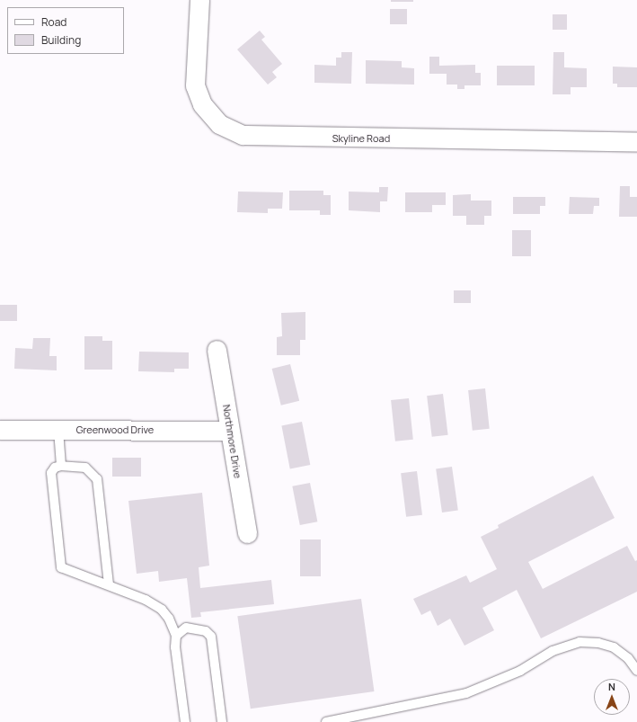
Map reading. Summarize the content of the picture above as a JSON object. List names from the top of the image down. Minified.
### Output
{"streets":{"street":["Skyline Road","Greenwood Drive","Northmore Drive"]},"crossings":[["Greenwood Drive","Northmore Drive"]],"legend":["Road","Building"],"north":"top"}
